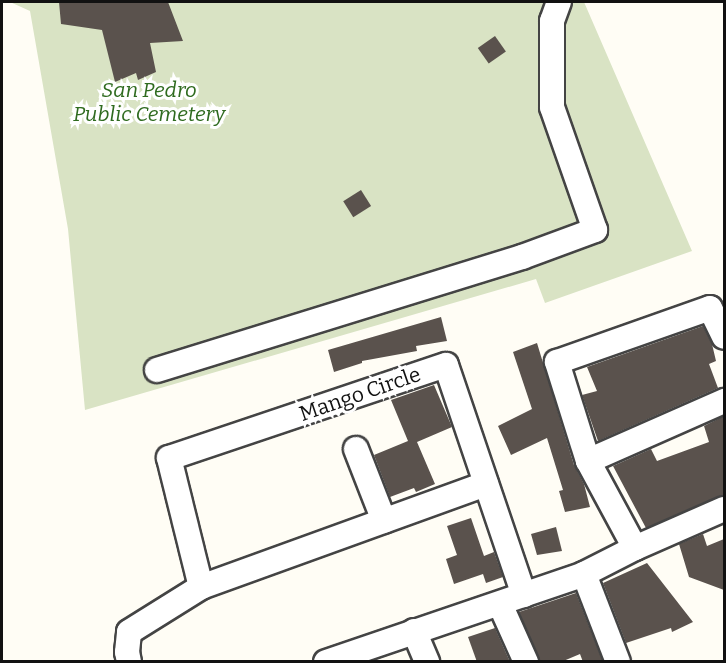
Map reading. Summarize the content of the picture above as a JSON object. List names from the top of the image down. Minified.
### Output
{"streets":{"street":["Mango Circle"]},"parks":["San Pedro Public Cemetery"]}
